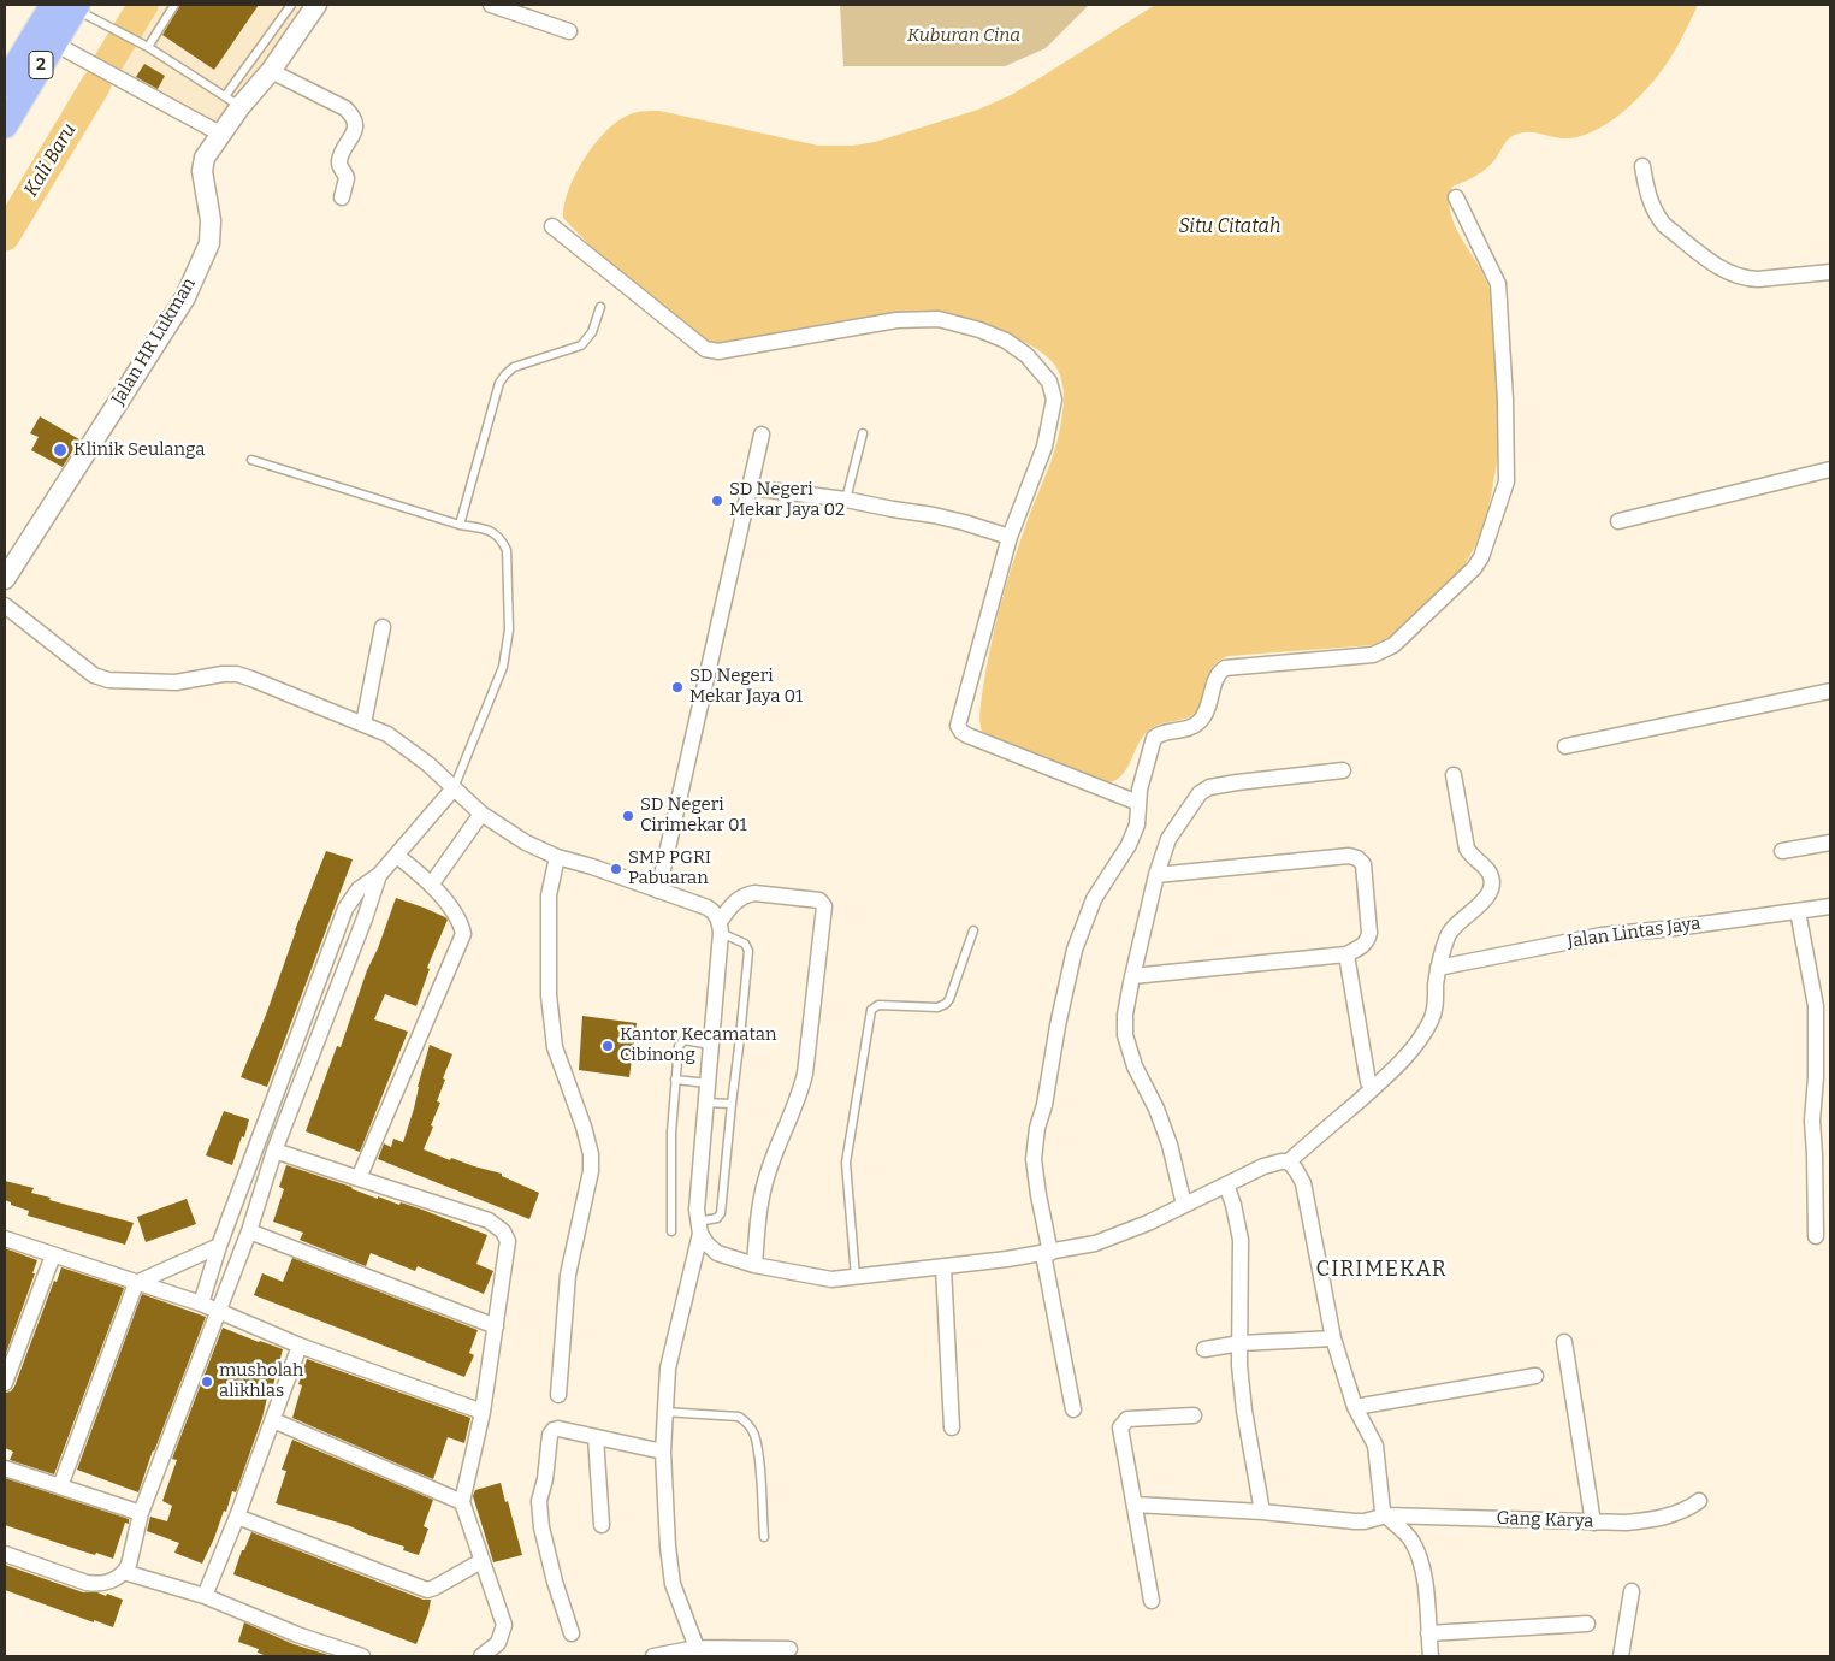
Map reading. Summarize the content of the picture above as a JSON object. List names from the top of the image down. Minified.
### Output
{"streets":{"highway":["2"],"street":["Jalan HR Lukman","Jalan Lintas Jaya","Gang Karya"]},"districts":["CIRIMEKAR"],"water":["Kali Baru","Situ Citatah"],"parks":["Kuburan Cina"],"places":["Klinik Seulanga","SD Negeri Mekar Jaya 02","SD Negeri Mekar Jaya 01","SD Negeri Cirimekar 01","SMP PGRI Pabuaran","Kantor Kecamatan Cibinong","musholah alikhlas"]}
